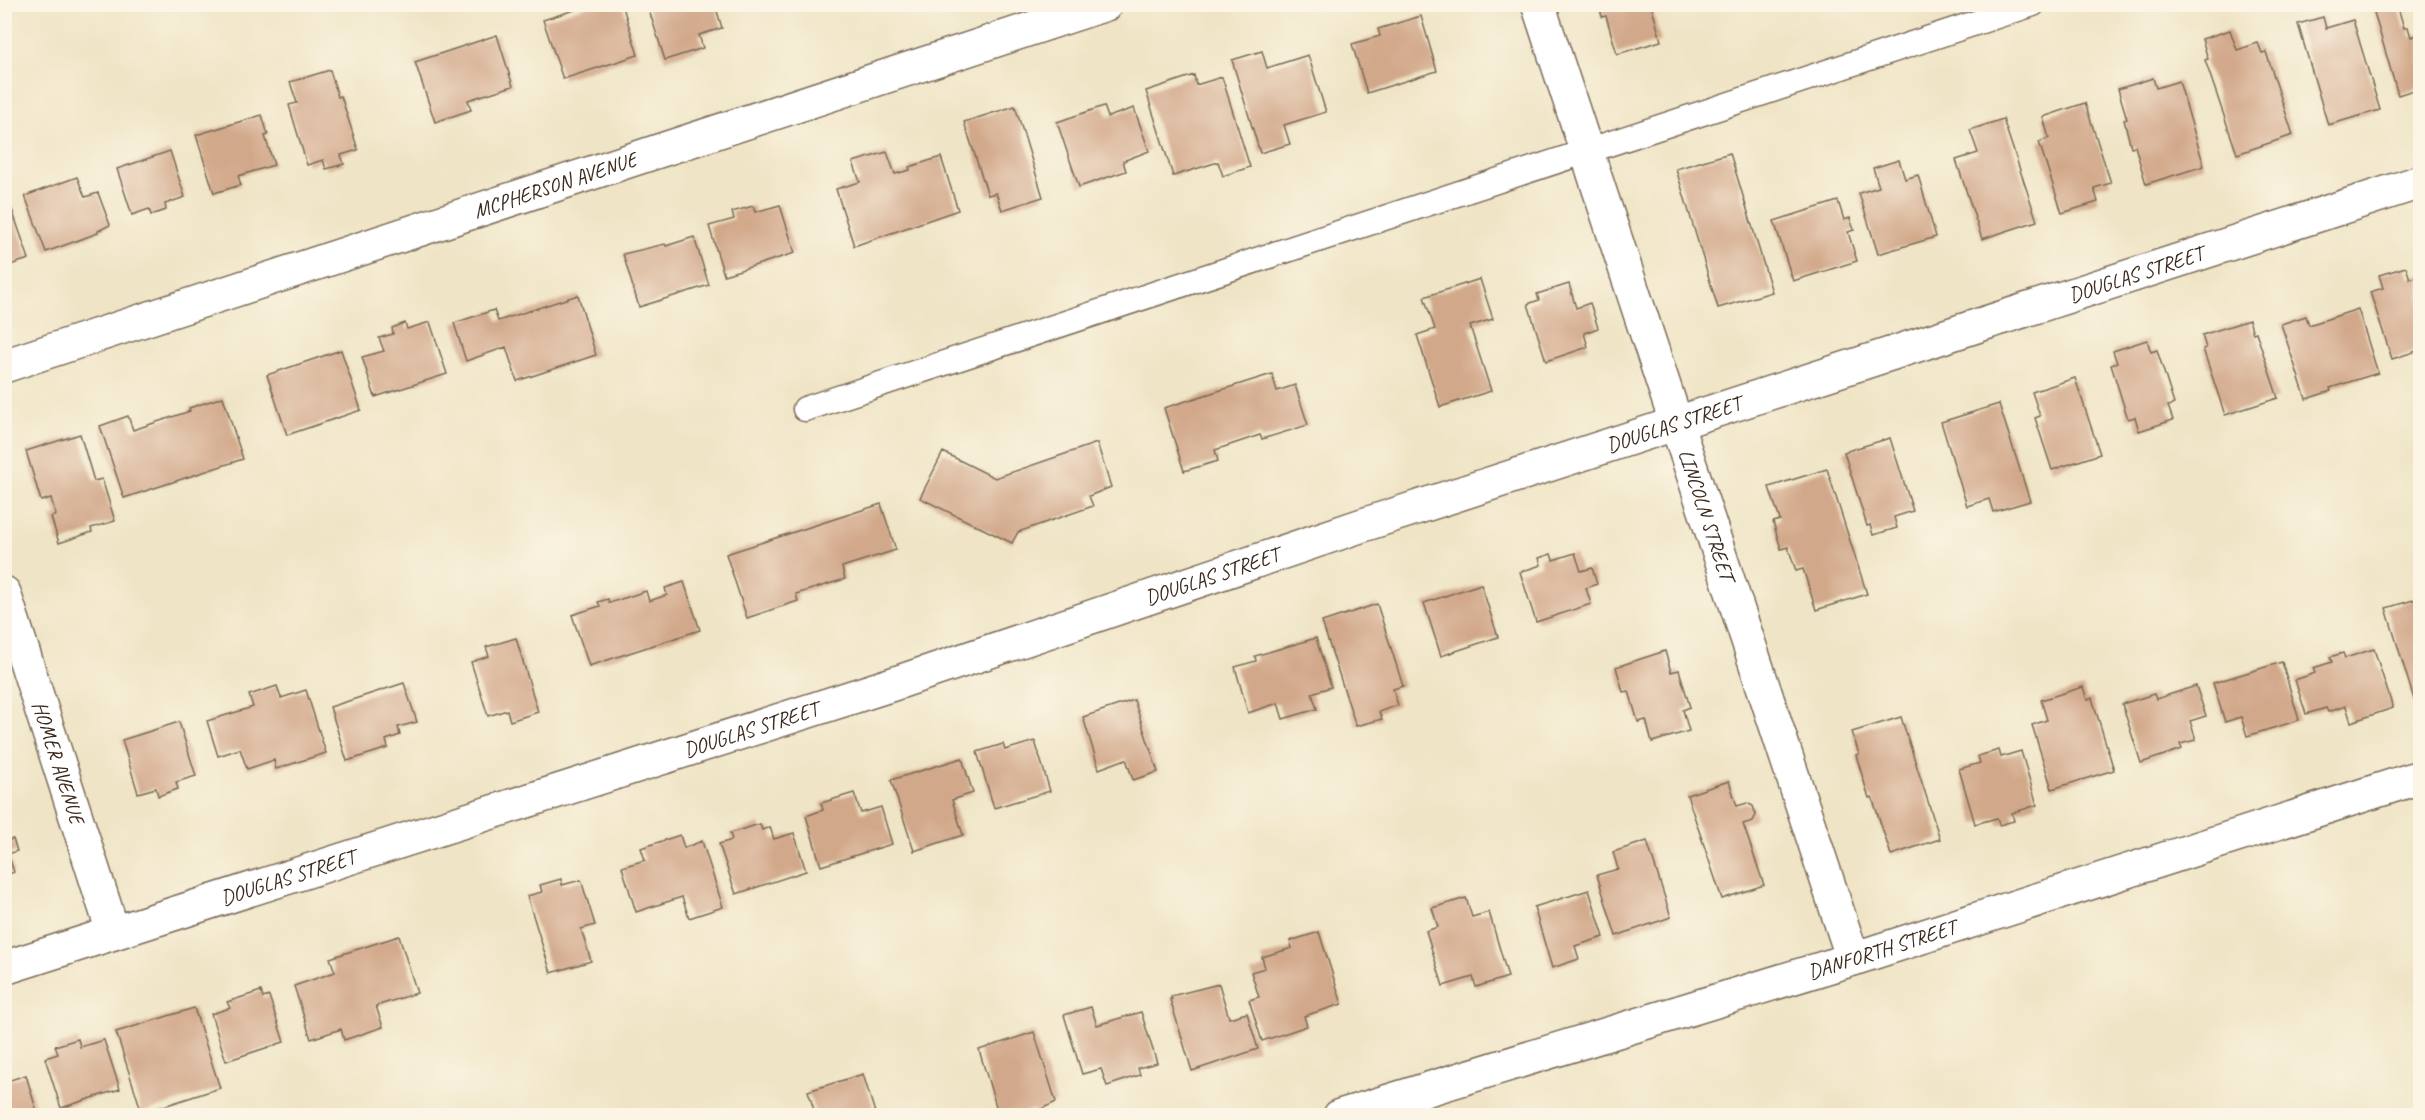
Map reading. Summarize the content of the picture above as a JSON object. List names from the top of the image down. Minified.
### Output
{"streets":{"street":["MCPHERSON AVENUE","DOUGLAS STREET","LINCOLN STREET","HOMER AVENUE","DANFORTH STREET"]},"crossings":[["DOUGLAS STREET","LINCOLN STREET"],["DOUGLAS STREET","HOMER AVENUE"],["LINCOLN STREET","DANFORTH STREET"]]}
